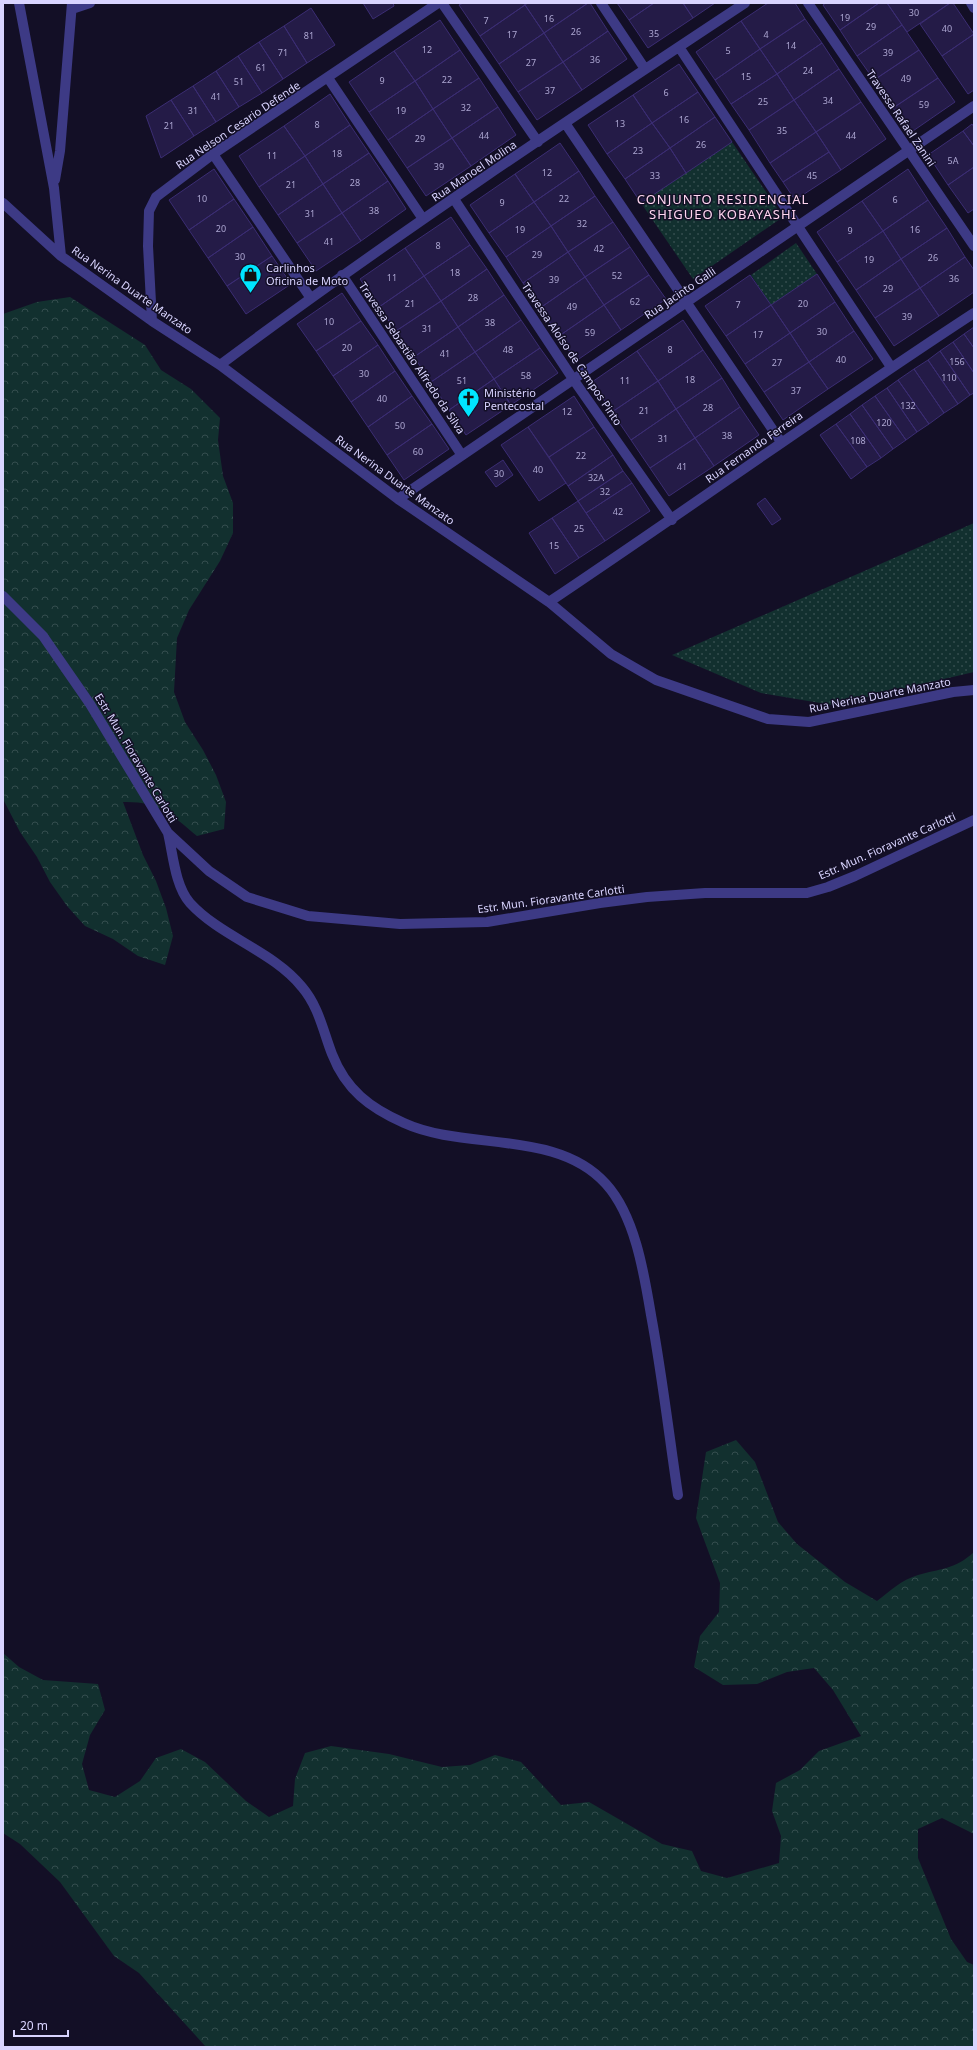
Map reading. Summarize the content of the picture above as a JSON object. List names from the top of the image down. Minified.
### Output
{"streets":{"street":["Travessa Rafael Zanini","Rua Nelson Cesario Defende","Rua Manoel Molina","Rua Nerina Duarte Manzato","Rua Jacinto Galli","Travessa Aloíso de Campos Pinto","Travessa Sebastião Alfredo da Silva","Rua Fernando Ferreira","Estr. Mun. Fioravante Carlotti"]},"crossings":[["Travessa Rafael Zanini","Rua Jacinto Galli"],["Rua Nelson Cesario Defende","Rua Nerina Duarte Manzato"],["Rua Manoel Molina","Rua Nerina Duarte Manzato"],["Rua Manoel Molina","Travessa Aloíso de Campos Pinto"],["Rua Manoel Molina","Travessa Sebastião Alfredo da Silva"],["Rua Nerina Duarte Manzato","Rua Jacinto Galli"],["Rua Nerina Duarte Manzato","Rua Fernando Ferreira"],["Rua Jacinto Galli","Travessa Aloíso de Campos Pinto"],["Rua Jacinto Galli","Travessa Sebastião Alfredo da Silva"],["Travessa Aloíso de Campos Pinto","Rua Fernando Ferreira"]],"districts":["CONJUNTO RESIDENCIAL SHIGUEO KOBAYASHI"],"places":{"shop":["Carlinhos Oficina de Moto"],"church":["Ministério Pentecostal"]},"house_numbers":["30","19","16","7","29","40","26","35","17","4","81","14","12","5","71","39","36","27","61","24","15","49","22","9","51","37","6","41","34","25","59","32","31","19","16","13","8","21","35","44","44","29","26","23","18","11","5A","39","12","33","45","28","21","10","22","6","9","38","31","32","20","19","16","9","41","8","42","29","30","26","19","18","52","11","36","39","29","28","62","21","20","7","49","39","10","38","31","30","59","17","20","48","8","41","40","156","27","30","58","110","18","51","11","37","40","132","28","21","12","120","50","38","31","108","60","22","41","40","30","32A","32","42","25","15"],"scale_bar":"20 m"}
